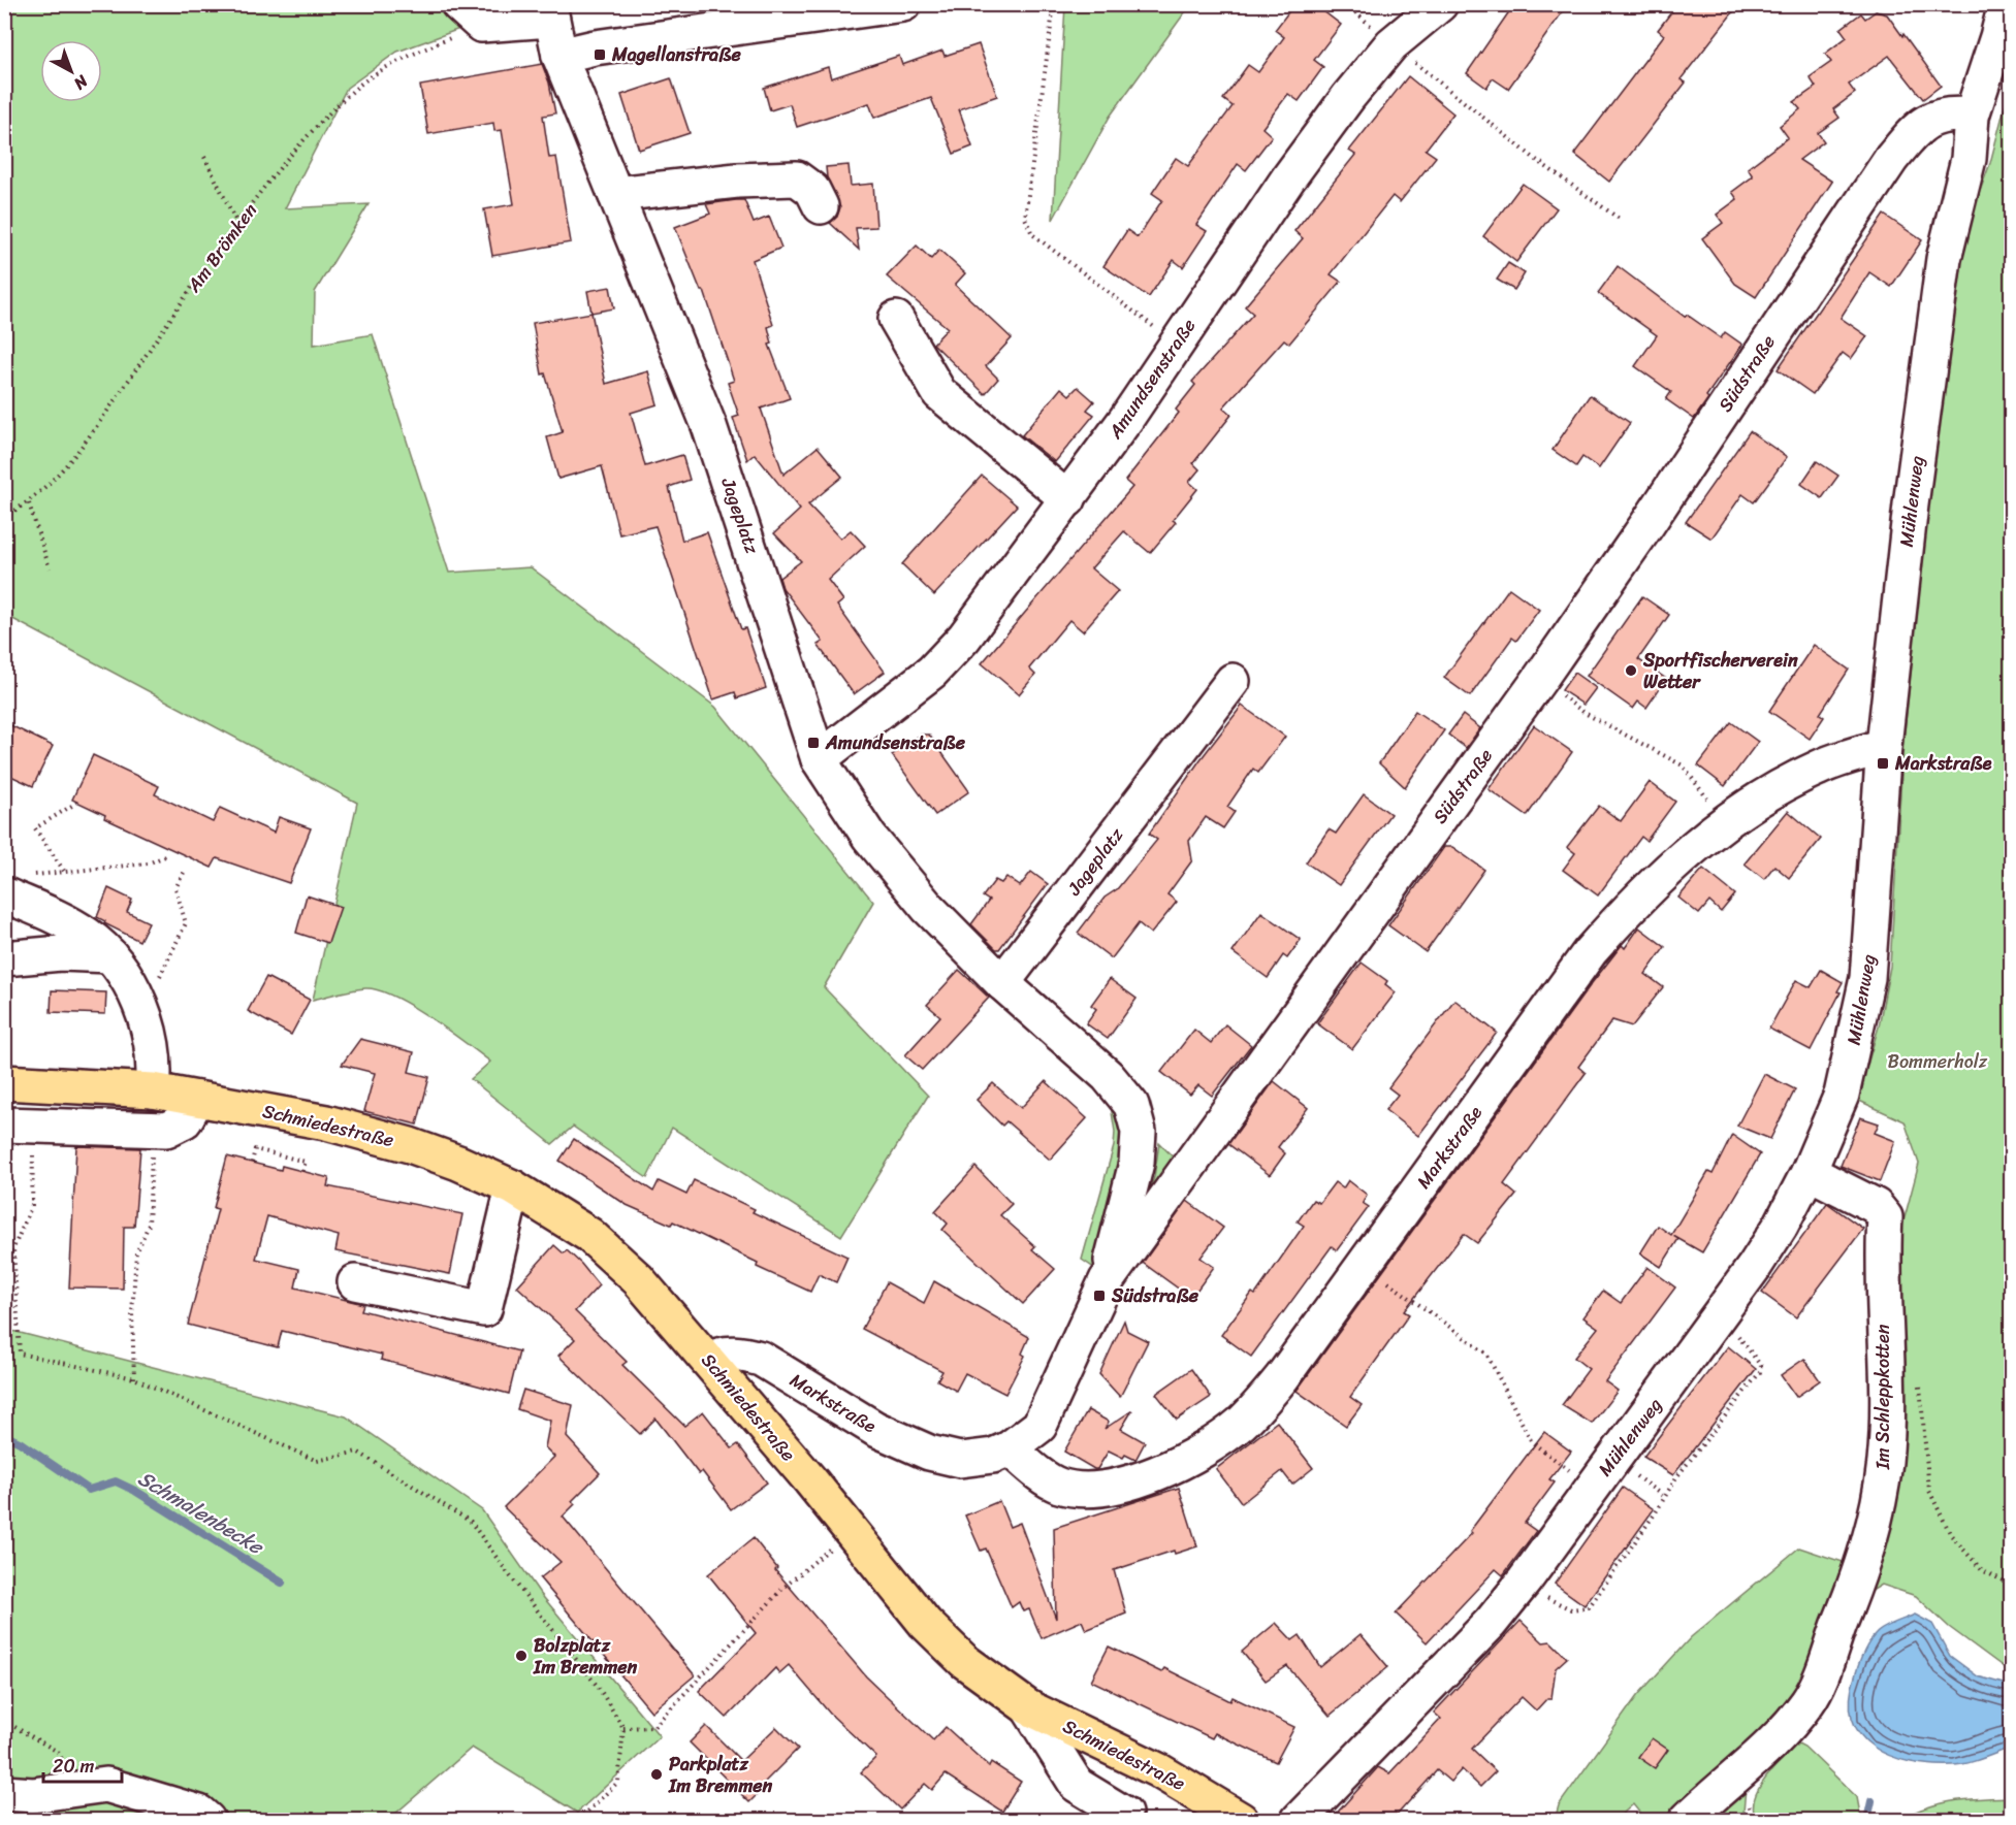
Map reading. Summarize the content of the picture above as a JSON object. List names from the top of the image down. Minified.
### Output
{"streets":{"main road":["Schmiedestraße"],"street":["Südstraße","Amundsenstraße","Mühlenweg","Jageplatz","Markstraße","Im Schleppkotten"],"path":["Am Brömken"]},"crossings":[["Südstraße","Mühlenweg"],["Südstraße","Jageplatz"],["Südstraße","Markstraße"],["Amundsenstraße","Jageplatz"],["Mühlenweg","Markstraße"],["Mühlenweg","Im Schleppkotten"],["Schmiedestraße","Markstraße"]],"water":["Schmalenbecke"],"parks":["Bommerholz"],"places":{"transit":["Magellanstraße","Amundsenstraße","Markstraße","Südstraße"],"other":["Sportfischerverein Wetter","Bolzplatz Im Bremmen","Parkplatz Im Bremmen"]},"scale_bar":"20 m","north":"bottom right"}
